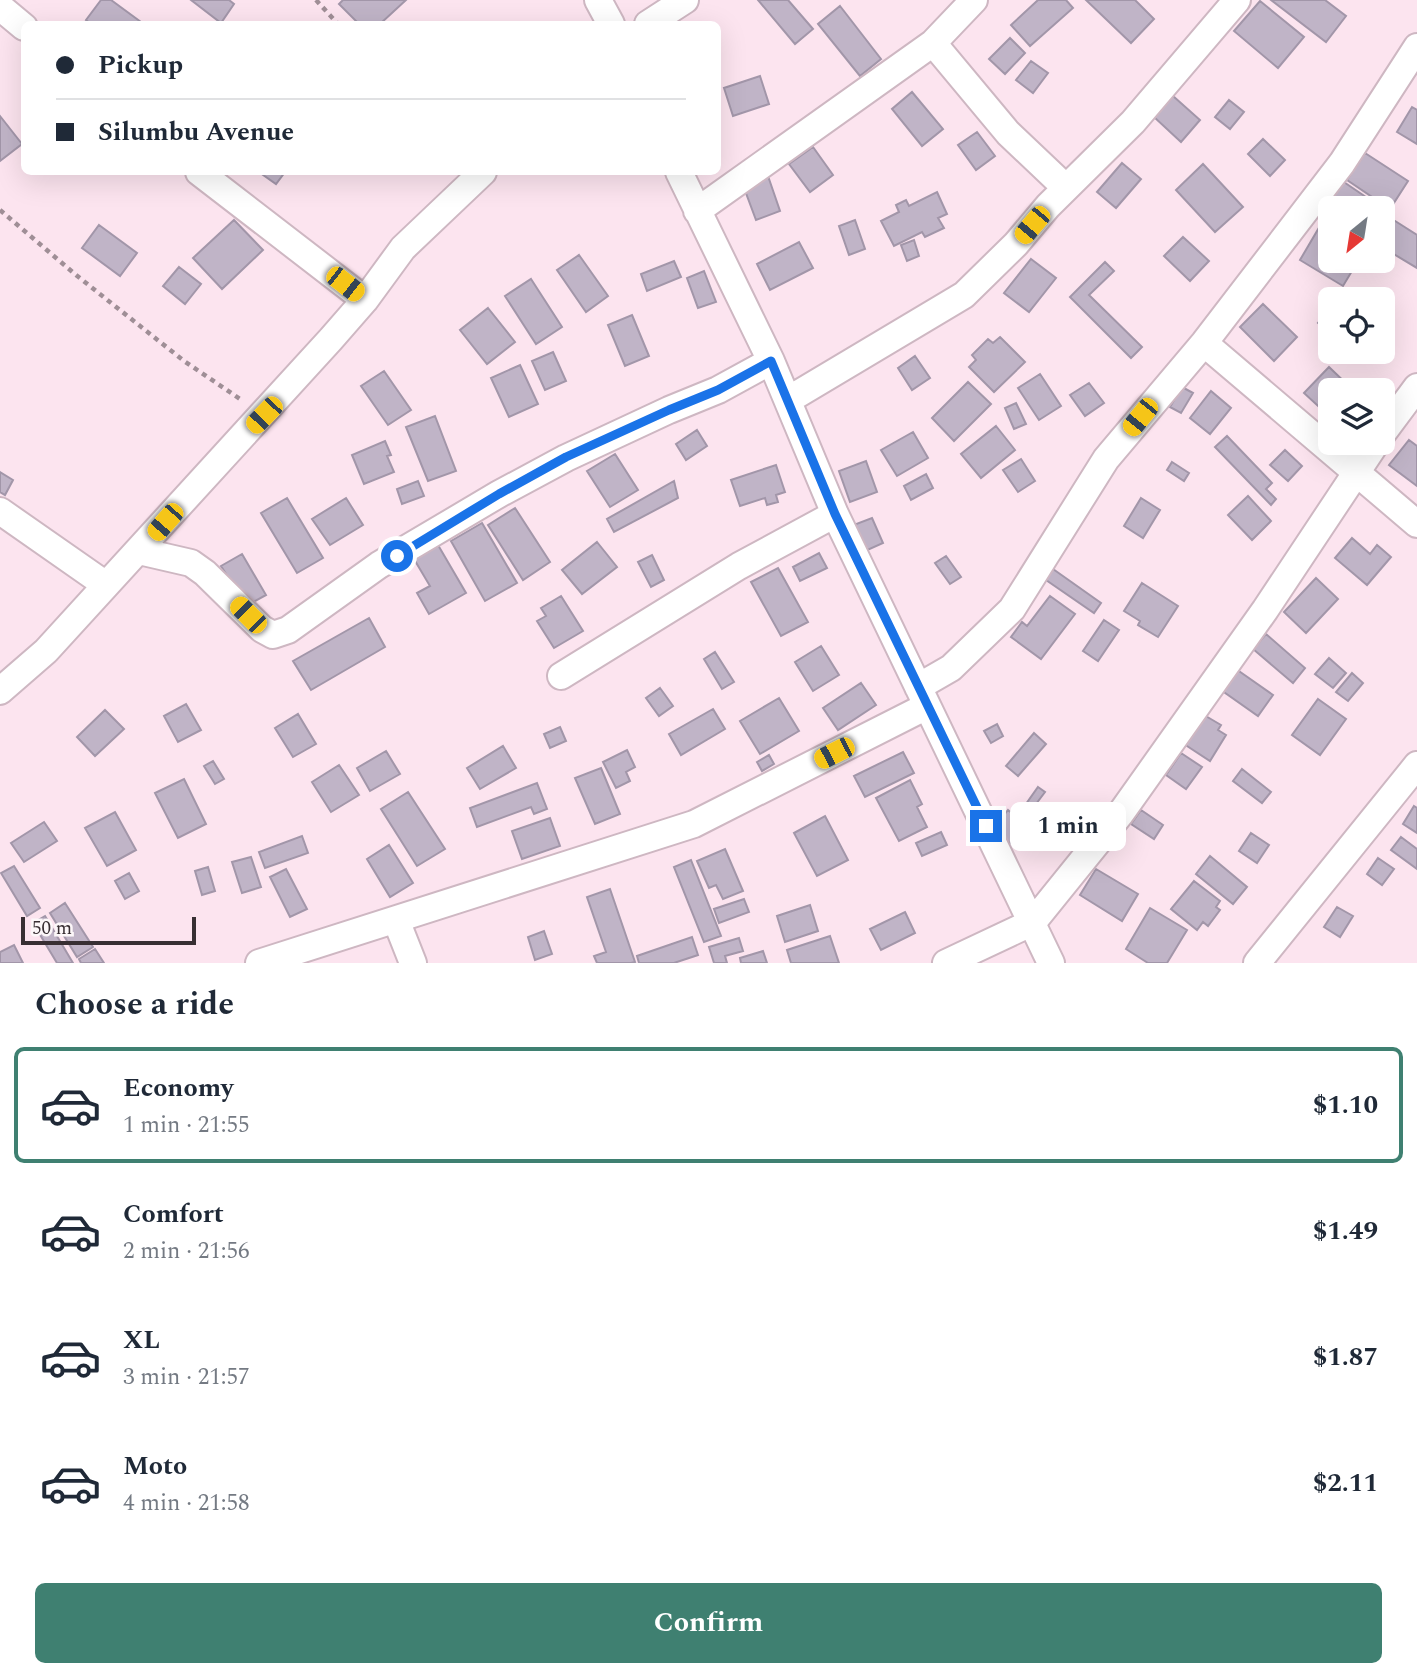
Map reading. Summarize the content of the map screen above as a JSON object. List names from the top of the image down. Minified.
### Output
{"scale_bar":"50 m","north":"bottom left","page":{"banner":["Pickup","Silumbu Avenue"],"bubble":"1 min","scale":"50 m","heading":"Choose a ride","list":[{"name":"Economy","note":"1 min · 21:55","value":"$1.10"},{"name":"Comfort","note":"2 min · 21:56","value":"$1.49"},{"name":"XL","note":"3 min · 21:57","value":"$1.87"},{"name":"Moto","note":"4 min · 21:58","value":"$2.11"}],"buttons":"Confirm"}}
